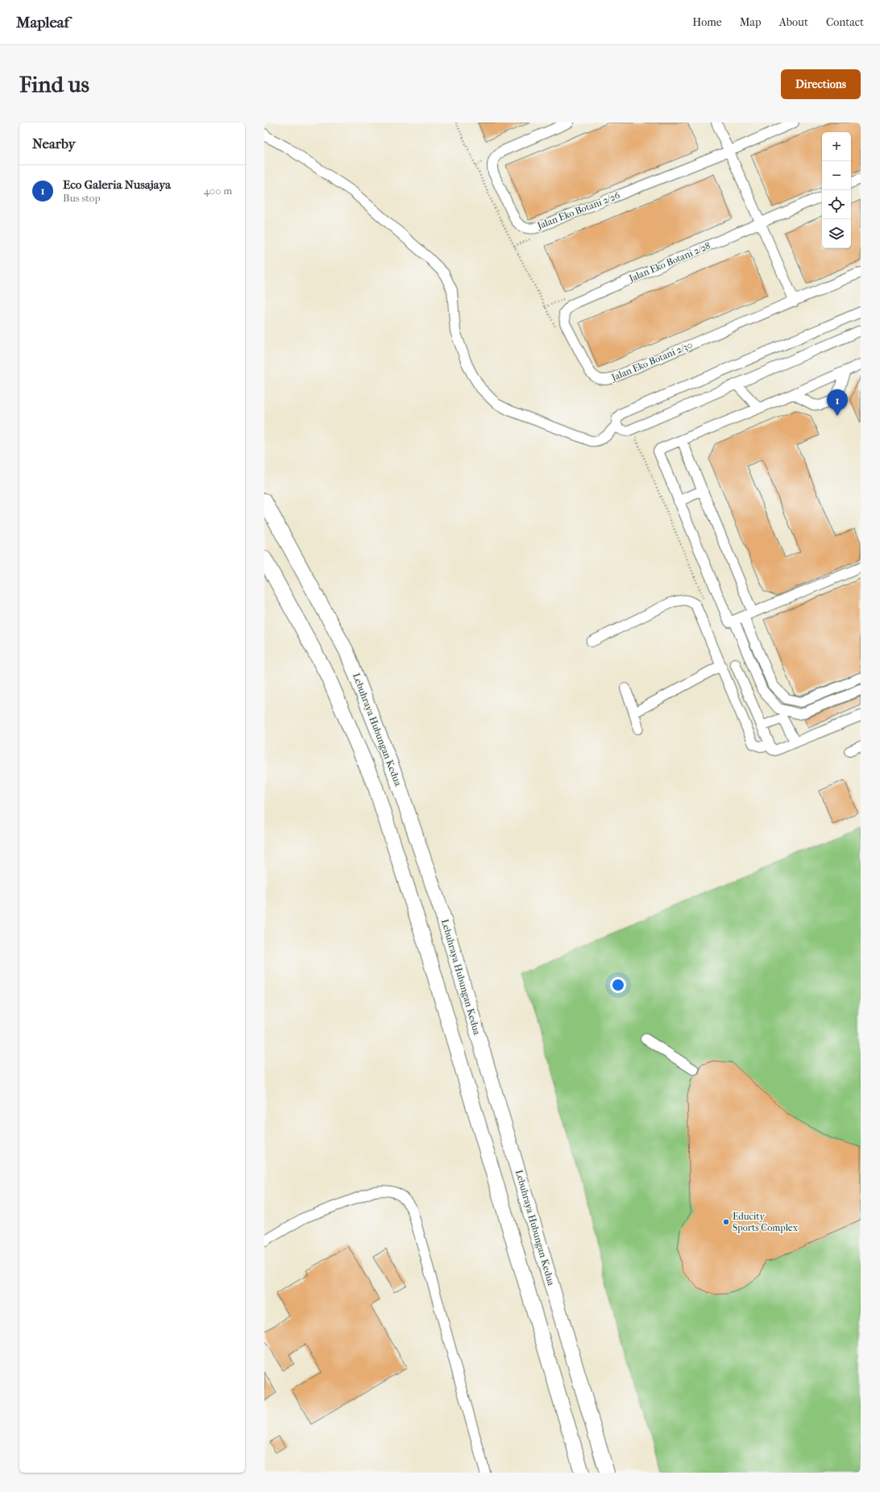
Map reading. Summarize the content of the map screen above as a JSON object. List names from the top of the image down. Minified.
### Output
{"streets":{"highway":["Lebuhraya Hubungan Kedua"],"street":["Jalan Eko Botani 2/26","Jalan Eko Botani 2/28","Jalan Eko Botani 2/30"]},"crossings":[["Jalan Eko Botani 2/28","Jalan Eko Botani 2/30"]],"places":["Educity Sports Complex"],"page":{"header":"Mapleaf","nav":["Home","Map","About","Contact"],"buttons":"Directions","title":"Find us","heading":"Nearby","map_buttons":["+","−"],"list":[{"mark":"1","name":"Eco Galeria Nusajaya","note":"Bus stop","value":"400 m"}],"pins":"1"}}
